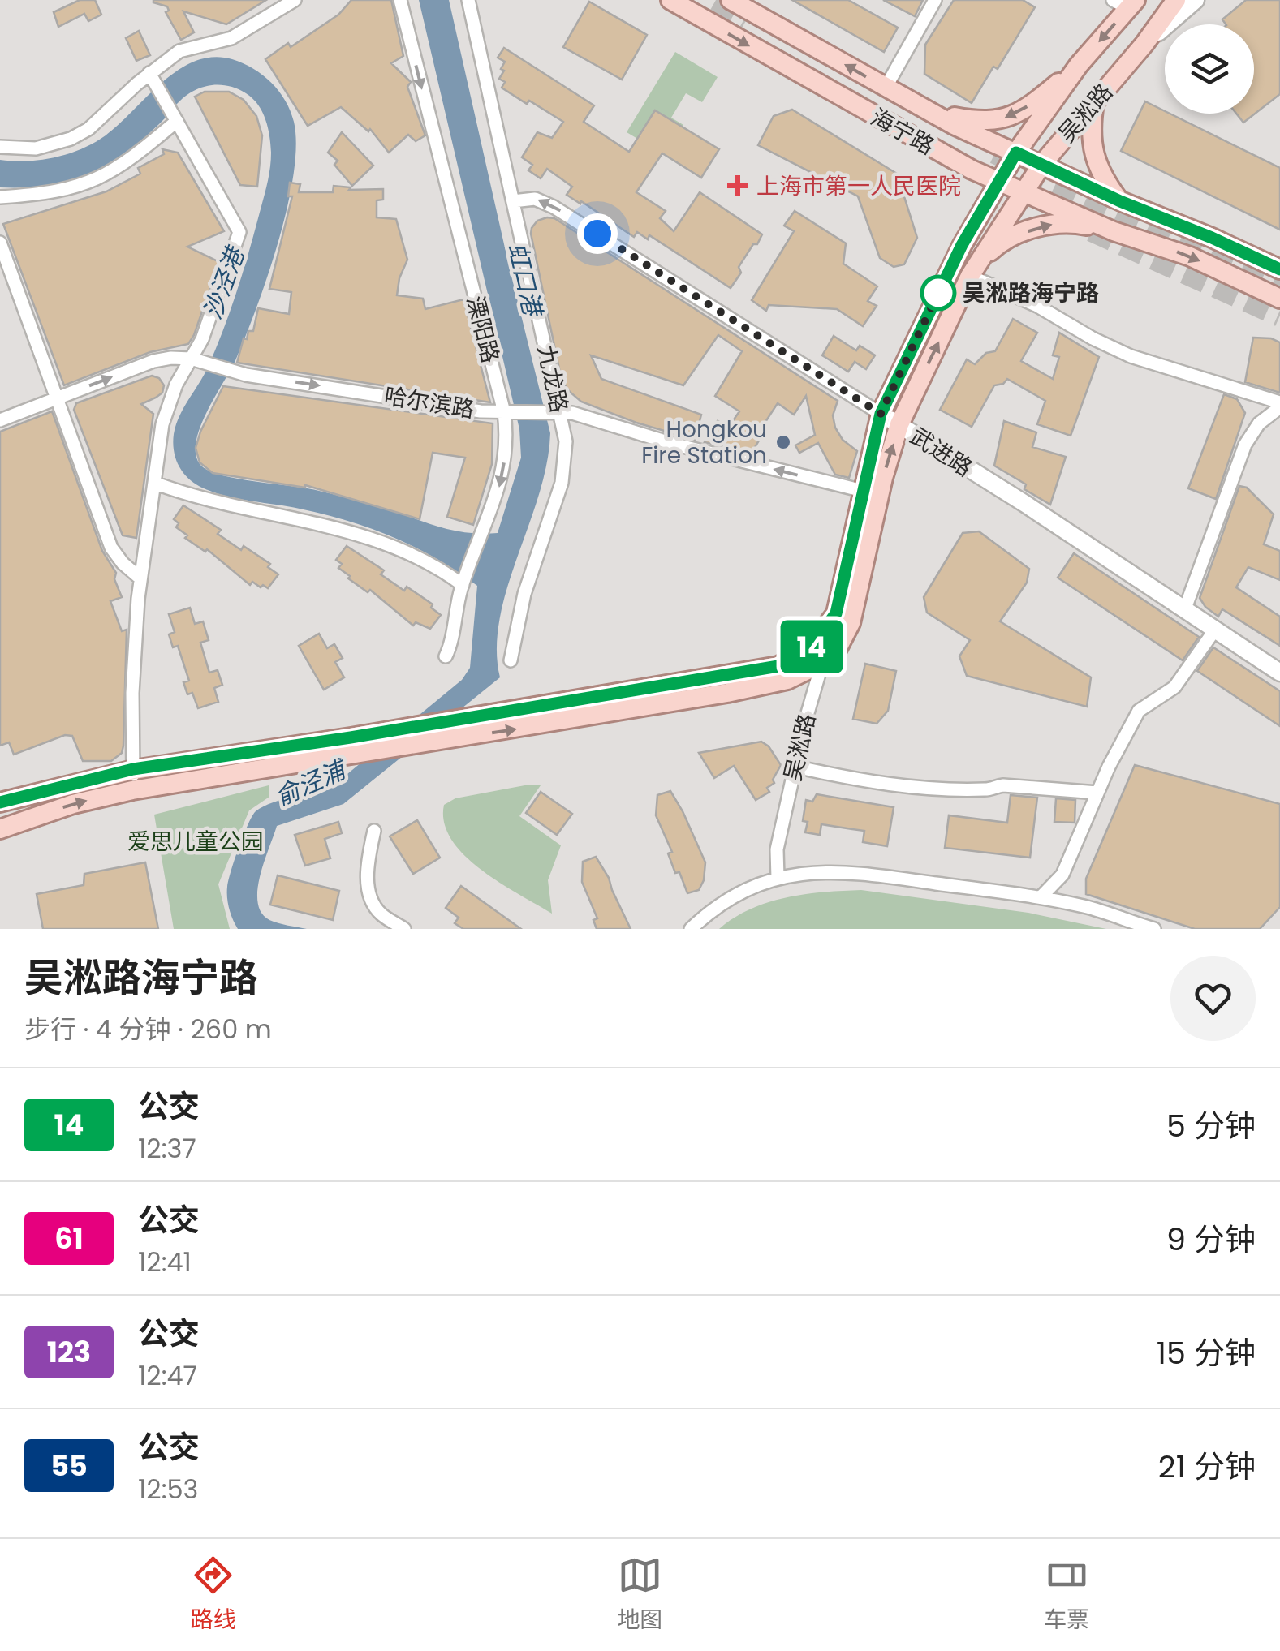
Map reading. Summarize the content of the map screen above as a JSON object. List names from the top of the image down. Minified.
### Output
{"streets":{"main road":["吴淞路","海宁路"],"street":["溧阳路","九龙路","哈尔滨路","武进路"]},"crossings":[["吴淞路","海宁路"],["吴淞路","哈尔滨路"],["吴淞路","武进路"],["溧阳路","哈尔滨路"],["九龙路","哈尔滨路"],["九龙路","武进路"]],"one_way":["溧阳路","武进路"],"water":["虹口港","沙泾港","俞泾浦"],"parks":["爱思儿童公园"],"places":{"health":["上海市第一人民医院"],"other":["吴淞路海宁路","Hongkou Fire Station"]},"lines":["bus line 14"],"page":{"on_map":"14","heading":["吴淞路海宁路","步行 · 4 分钟 · 260 m"],"list":[{"mark":"14","name":"公交","note":"12:37","value":"5 分钟"},{"mark":"61","name":"公交","note":"12:41","value":"9 分钟"},{"mark":"123","name":"公交","note":"12:47","value":"15 分钟"},{"mark":"55","name":"公交","note":"12:53","value":"21 分钟"}],"tabs":["路线","地图","车票"]}}
